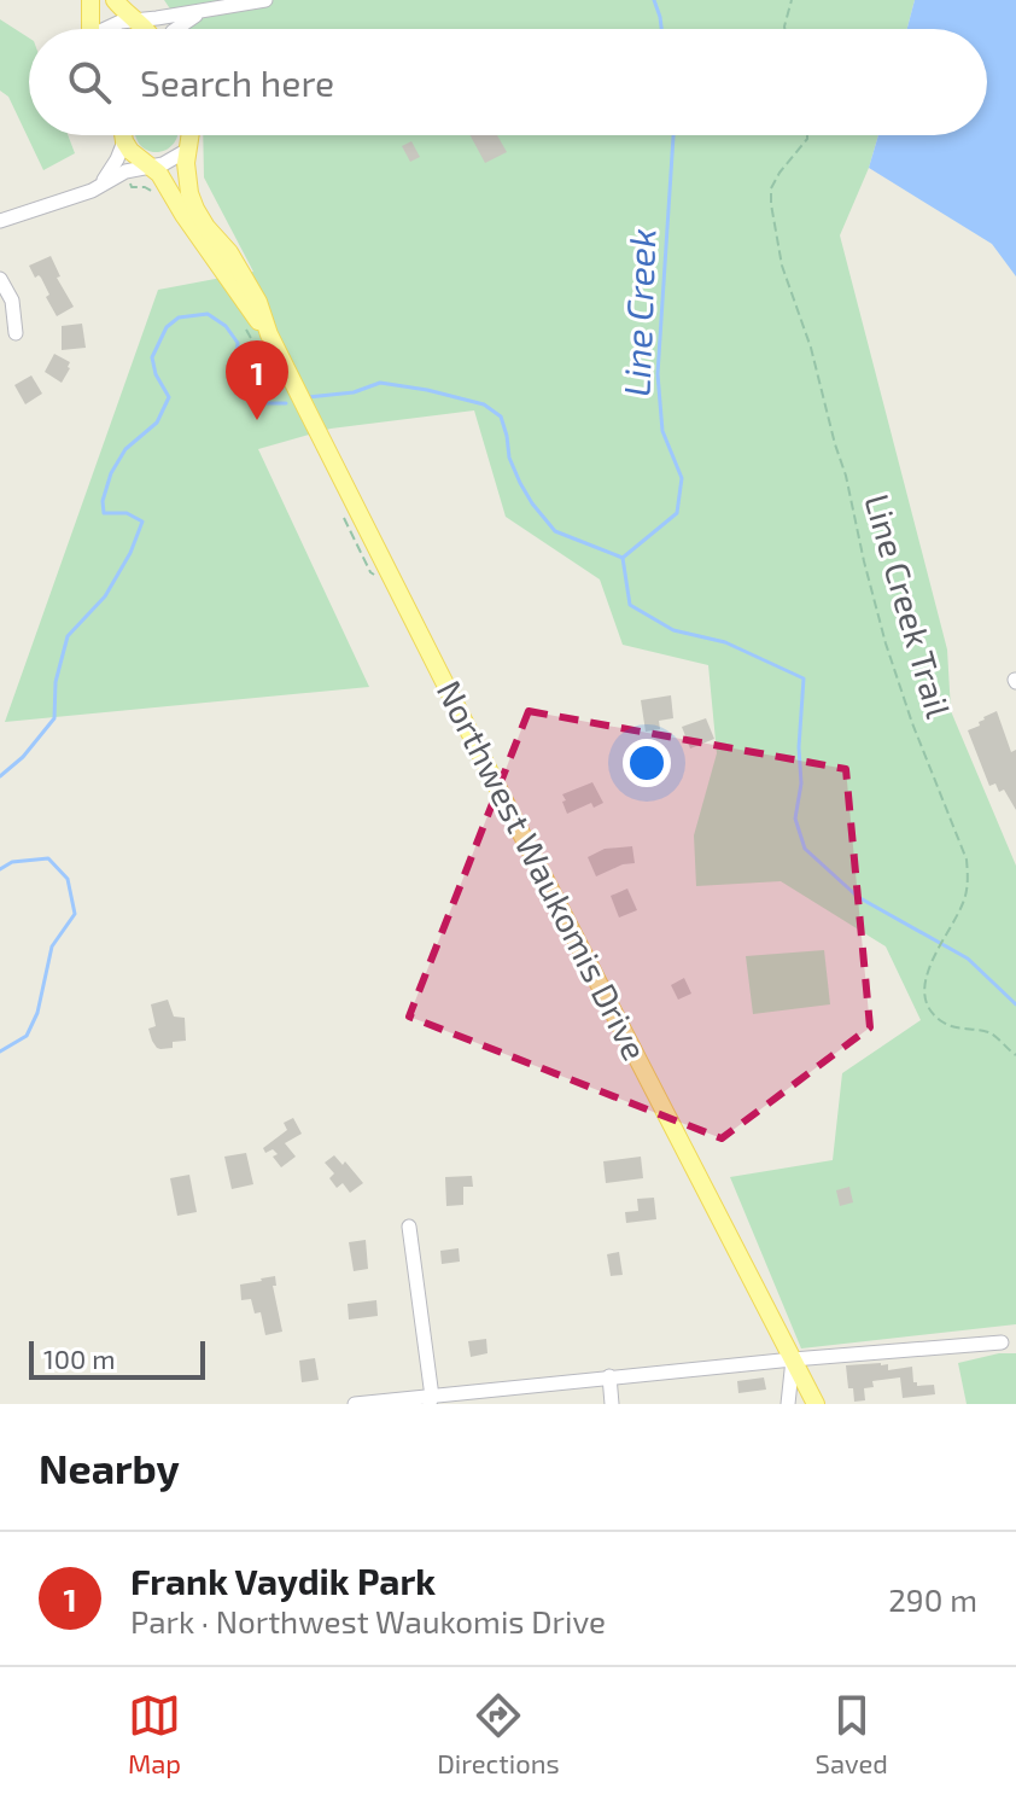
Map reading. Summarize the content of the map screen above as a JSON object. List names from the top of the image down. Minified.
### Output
{"streets":{"main road":["Northwest Waukomis Drive"],"path":["Line Creek Trail"]},"water":["Line Creek"],"scale_bar":"100 m","page":{"search":"Search here","pins":"1","scale":"100 m","heading":"Nearby","list":[{"mark":"1","name":"Frank Vaydik Park","note":"Park · Northwest Waukomis Drive","value":"290 m"}],"nav":["Map","Directions","Saved"]}}
